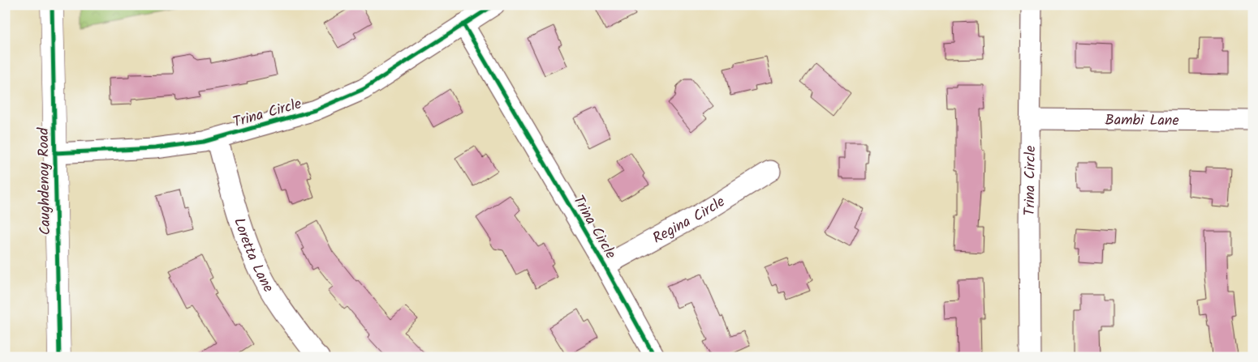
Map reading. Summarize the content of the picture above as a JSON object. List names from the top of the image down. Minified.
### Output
{"streets":{"street":["Trina Circle","Bambi Lane","Caughdenoy Road","Regina Circle","Loretta Lane"]},"crossings":[["Trina Circle","Bambi Lane"],["Trina Circle","Caughdenoy Road"],["Trina Circle","Regina Circle"],["Trina Circle","Loretta Lane"]]}
